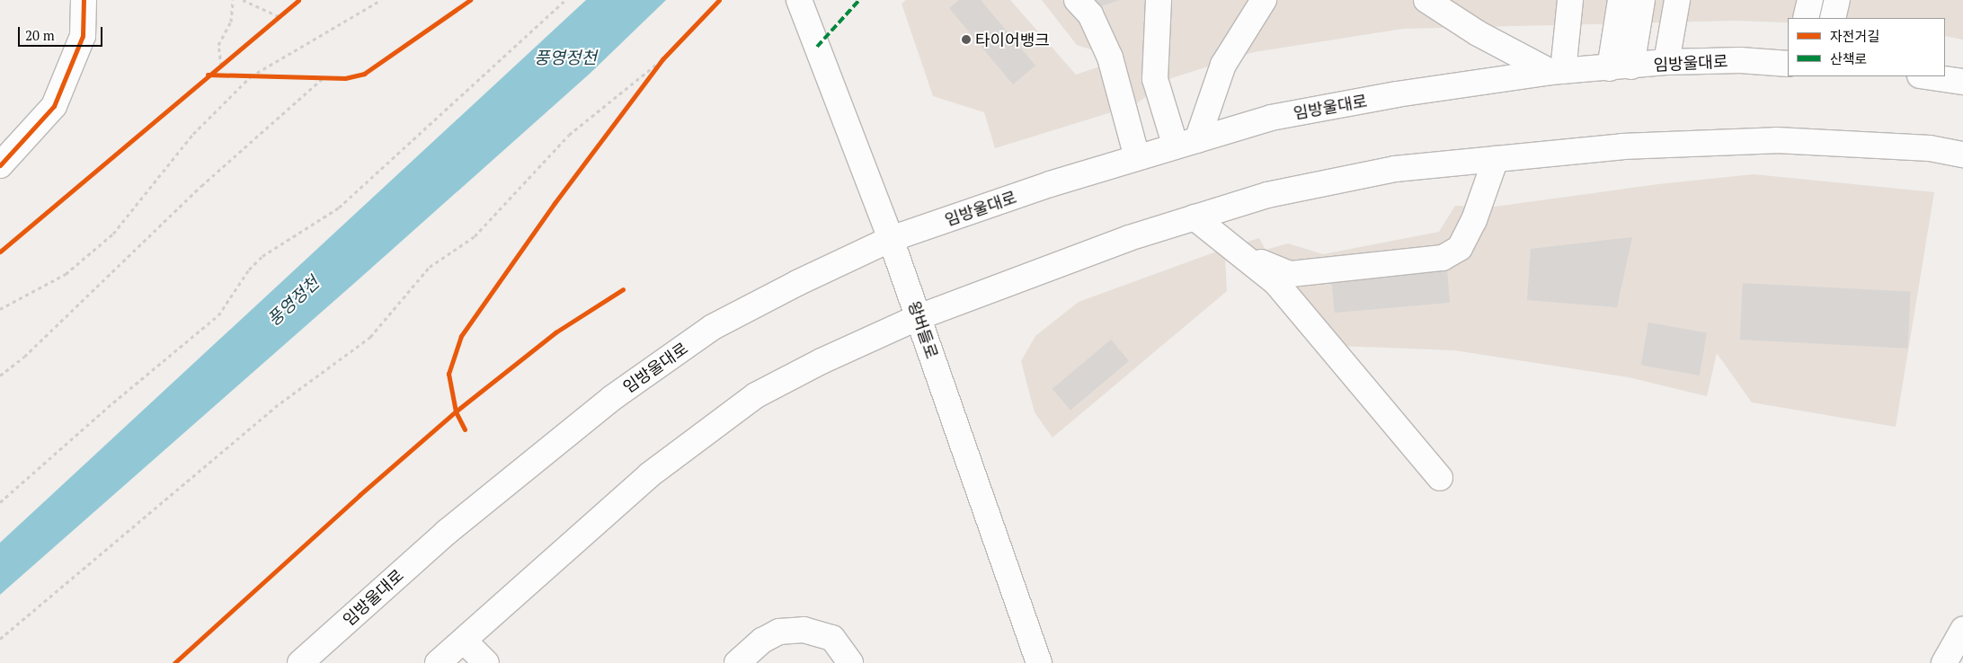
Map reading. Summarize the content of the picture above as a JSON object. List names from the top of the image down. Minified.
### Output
{"streets":{"main road":["임방울대로","왕버들로"]},"crossings":[["임방울대로","왕버들로"]],"water":["풍영정천"],"places":["타이어뱅크"],"legend":["자전거길","산책로"],"scale_bar":"20 m"}
